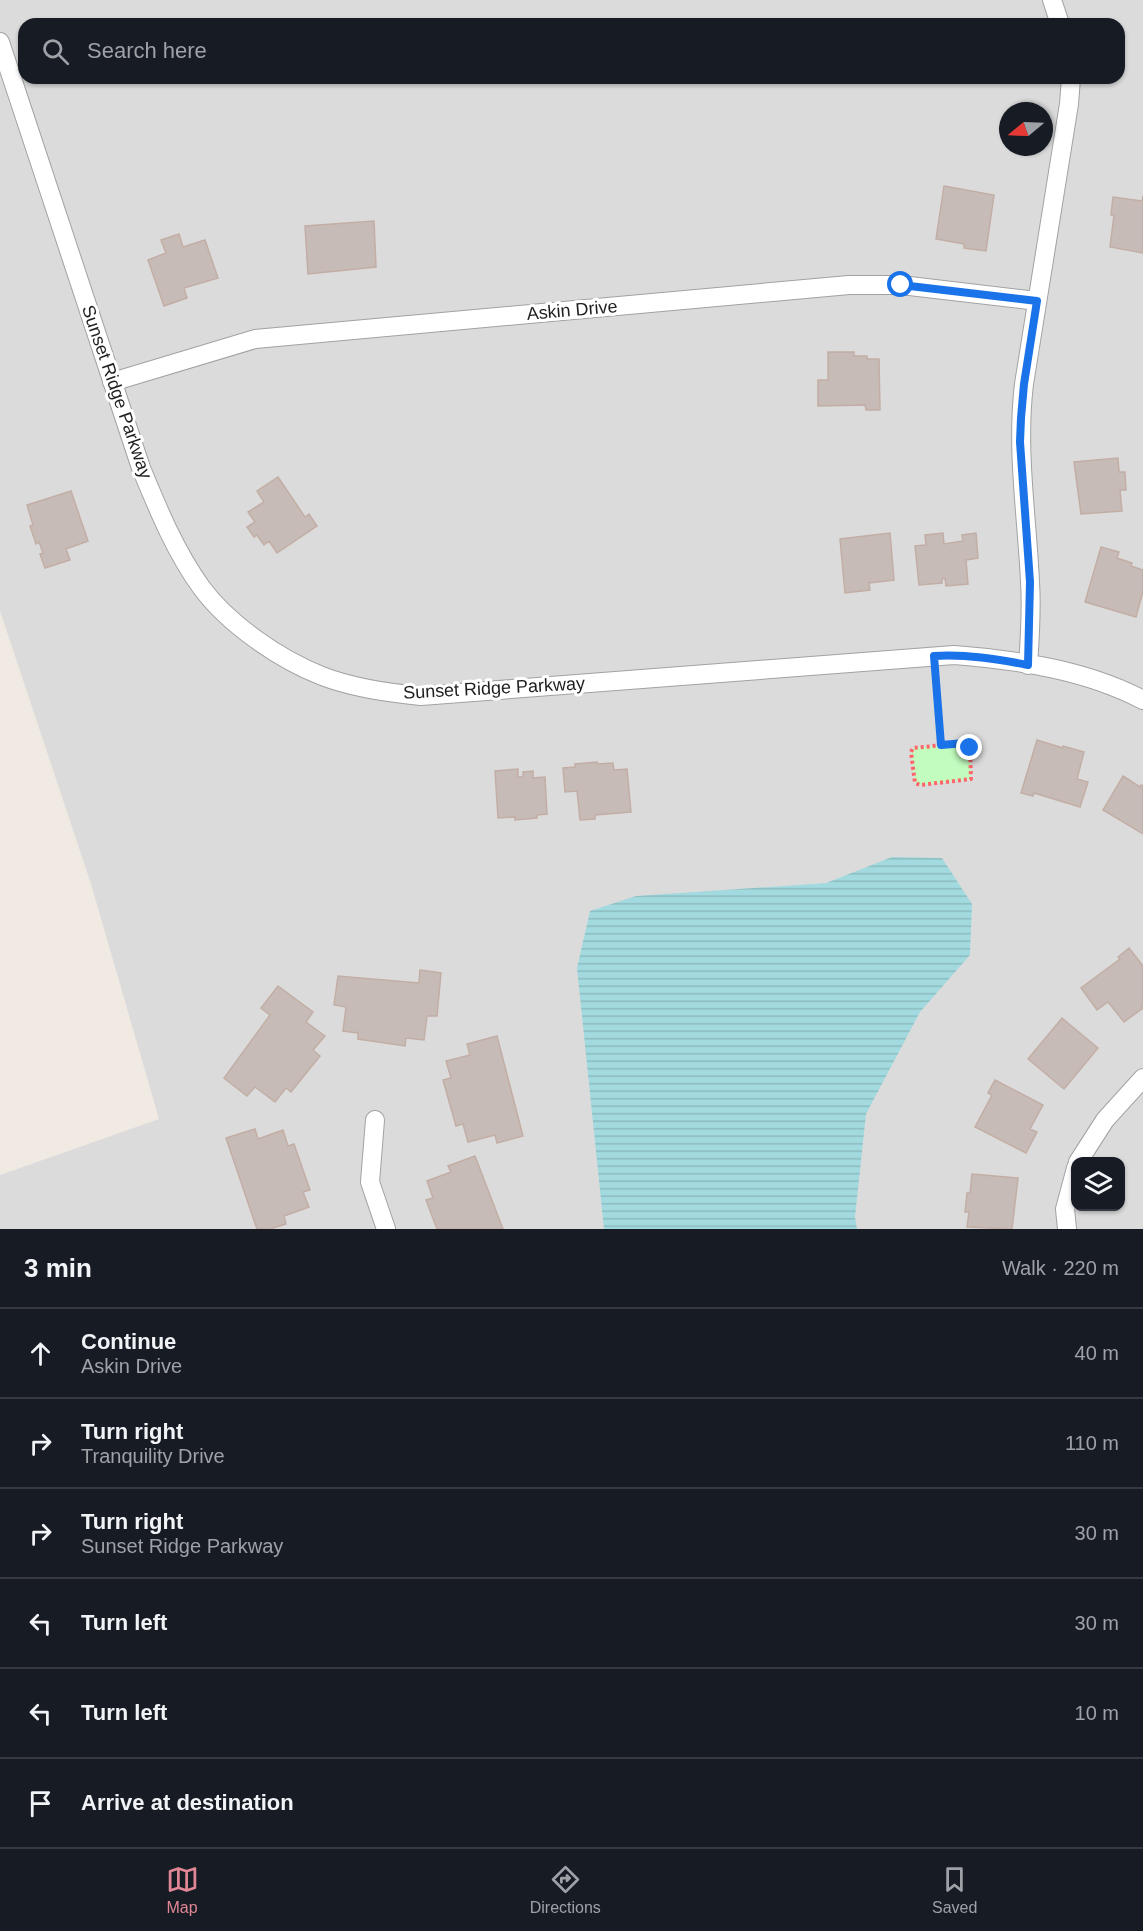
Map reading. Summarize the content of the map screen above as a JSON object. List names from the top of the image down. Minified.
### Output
{"streets":{"street":["Askin Drive","Sunset Ridge Parkway"]},"crossings":[["Askin Drive","Sunset Ridge Parkway"]],"north":"left","page":{"search":"Search here","heading":["3 min","Walk · 220 m"],"list":[["Continue","Askin Drive","40 m"],["Turn right","Tranquility Drive","110 m"],["Turn right","Sunset Ridge Parkway","30 m"],["Turn left","30 m"],["Turn left","10 m"],"Arrive at destination"],"nav":["Map","Directions","Saved"]}}
